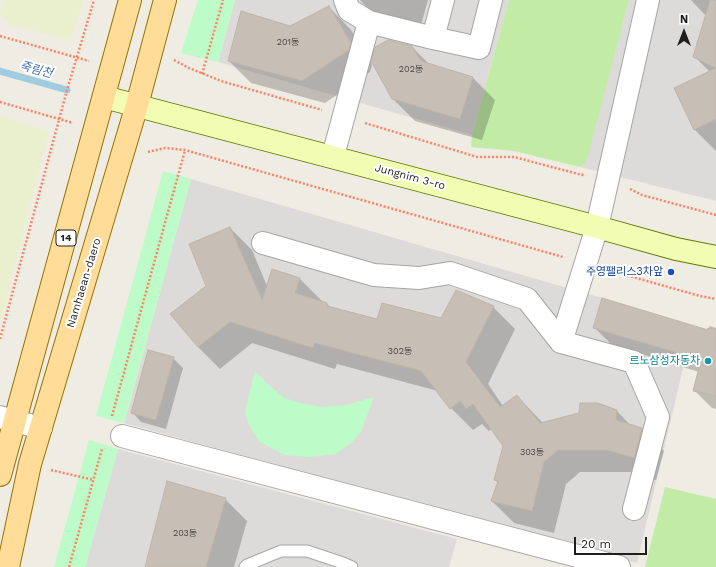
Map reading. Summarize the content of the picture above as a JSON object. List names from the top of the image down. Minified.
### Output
{"streets":{"main road":["14","Namhaean-daero"],"street":["Jungnim 3-ro"]},"crossings":[["Jungnim 3-ro","14"],["Jungnim 3-ro","Namhaean-daero"]],"water":["죽림천"],"places":["주영팰리스3차앞","르노삼성자동차"],"house_numbers":["201동","202동","302동","303동","203동"],"scale_bar":"20 m","north":"top"}
